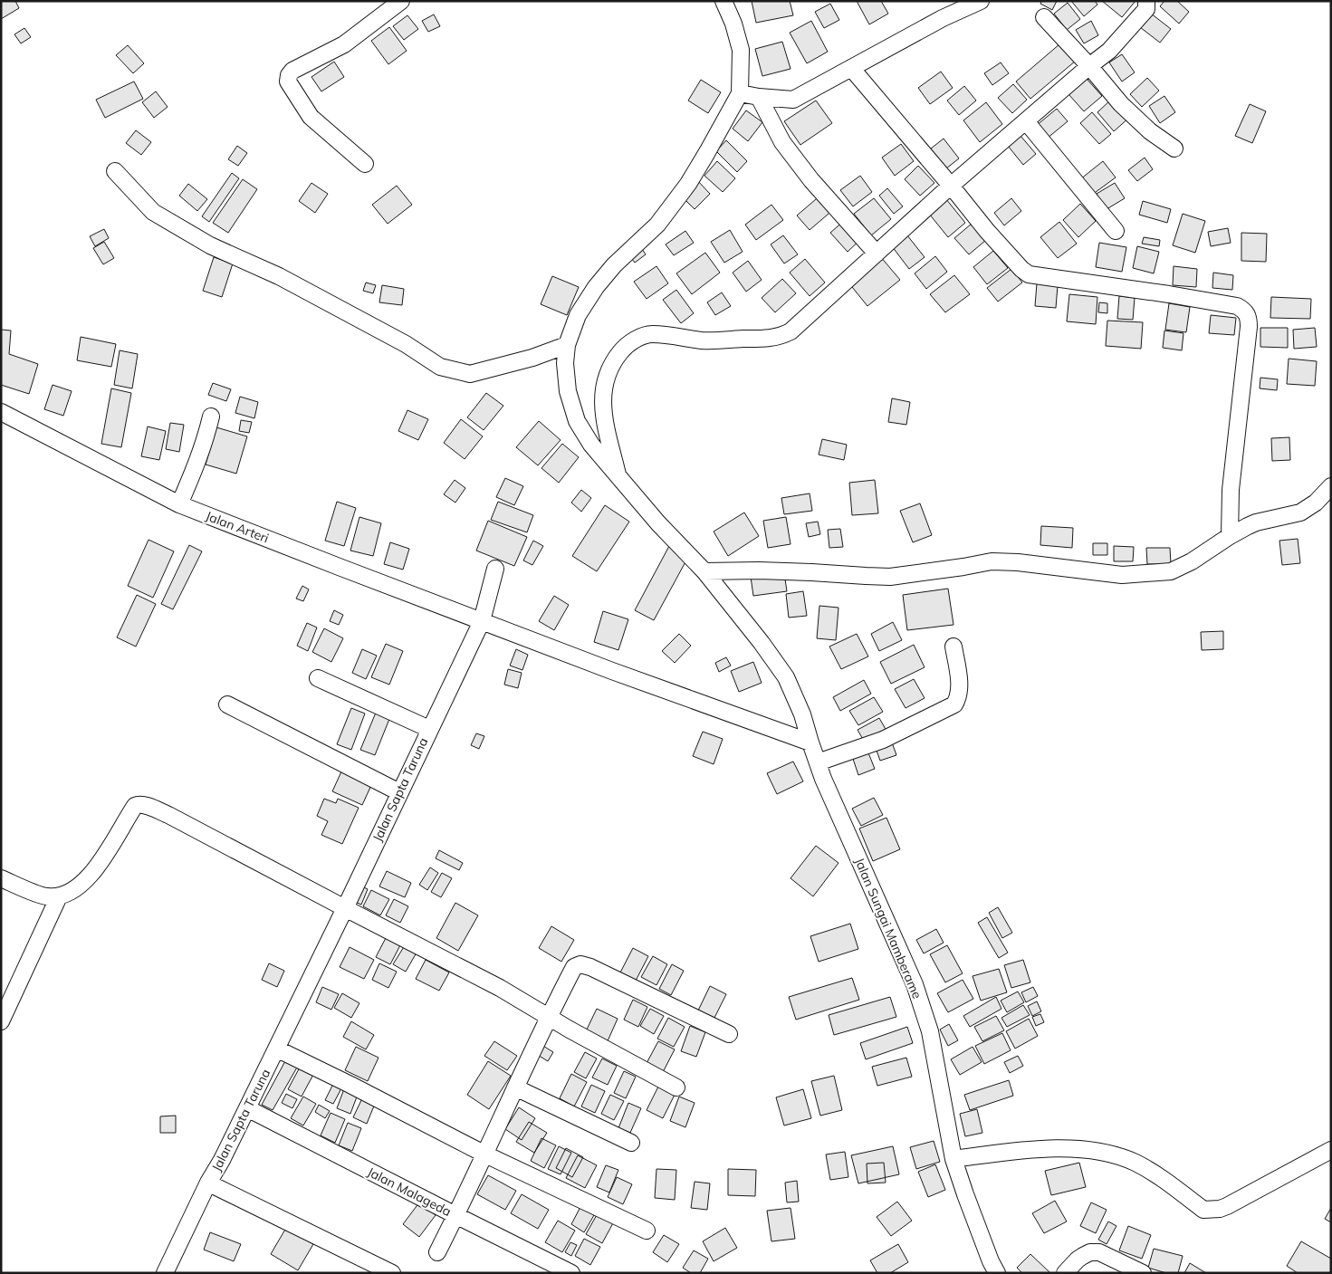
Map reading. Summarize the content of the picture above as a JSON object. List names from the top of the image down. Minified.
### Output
{"streets":{"street":["Jalan Arteri","Jalan Sapta Taruna","Jalan Sungai Mamberame","Jalan Malageda"]},"crossings":[["Jalan Arteri","Jalan Sapta Taruna"],["Jalan Sapta Taruna","Jalan Malageda"]]}
